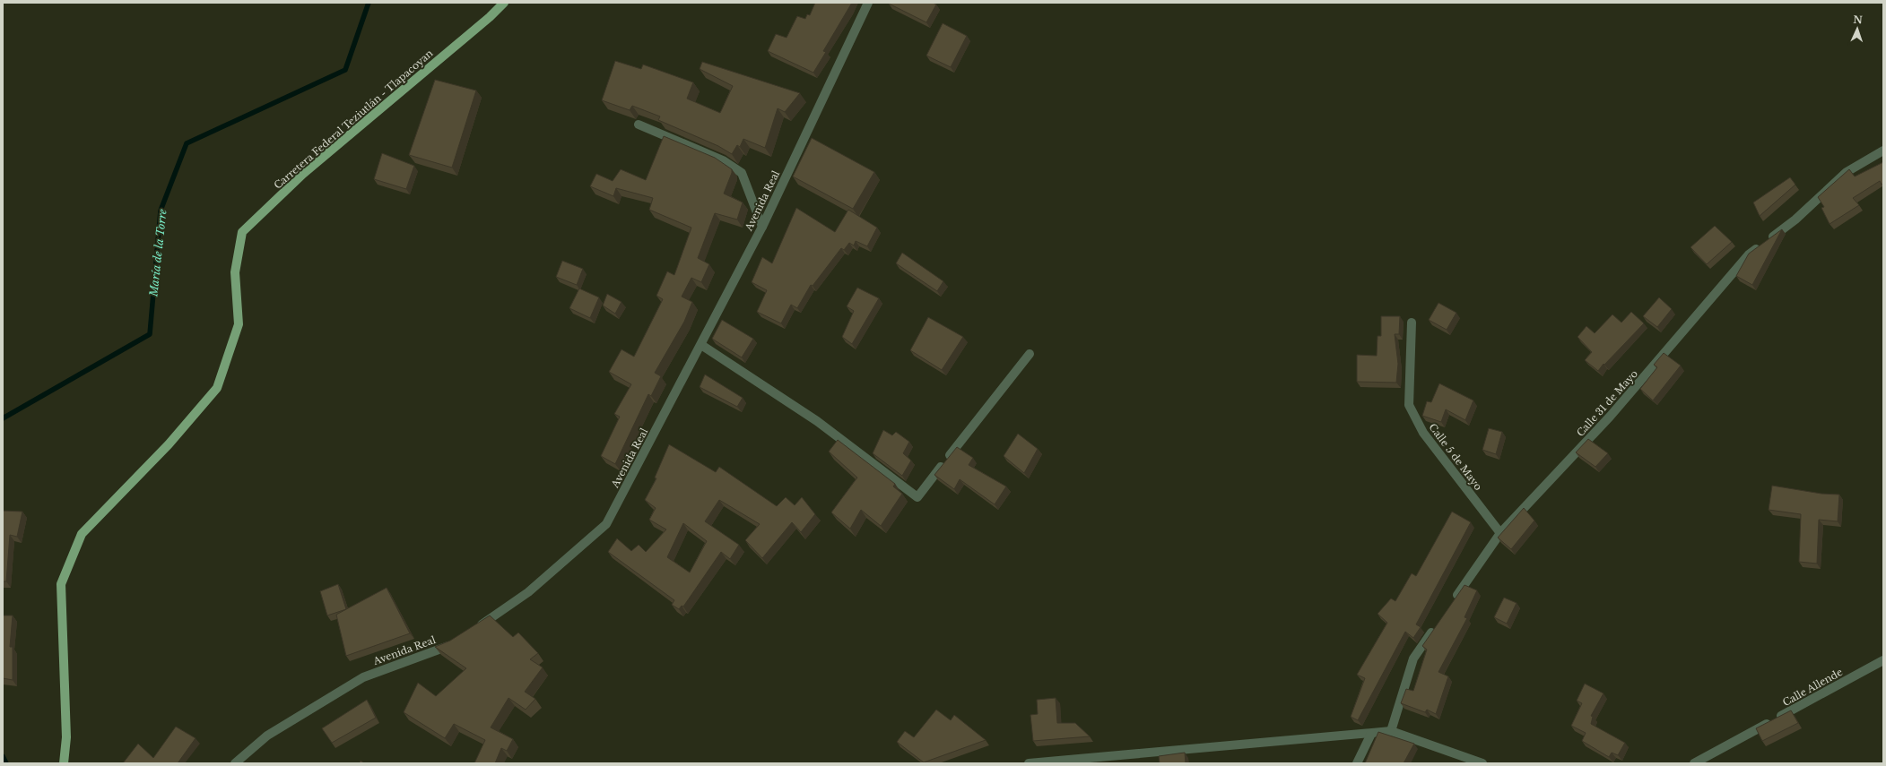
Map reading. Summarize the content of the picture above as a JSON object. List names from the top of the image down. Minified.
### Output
{"streets":{"main road":["Carretera Federal Teziutlán - Tlapacoyan"],"street":["Avenida Real","Calle 31 de Mayo","Calle 5 de Mayo","Calle Allende"]},"crossings":[["Calle 31 de Mayo","Calle 5 de Mayo"]],"water":["María de la Torre"],"north":"top"}
